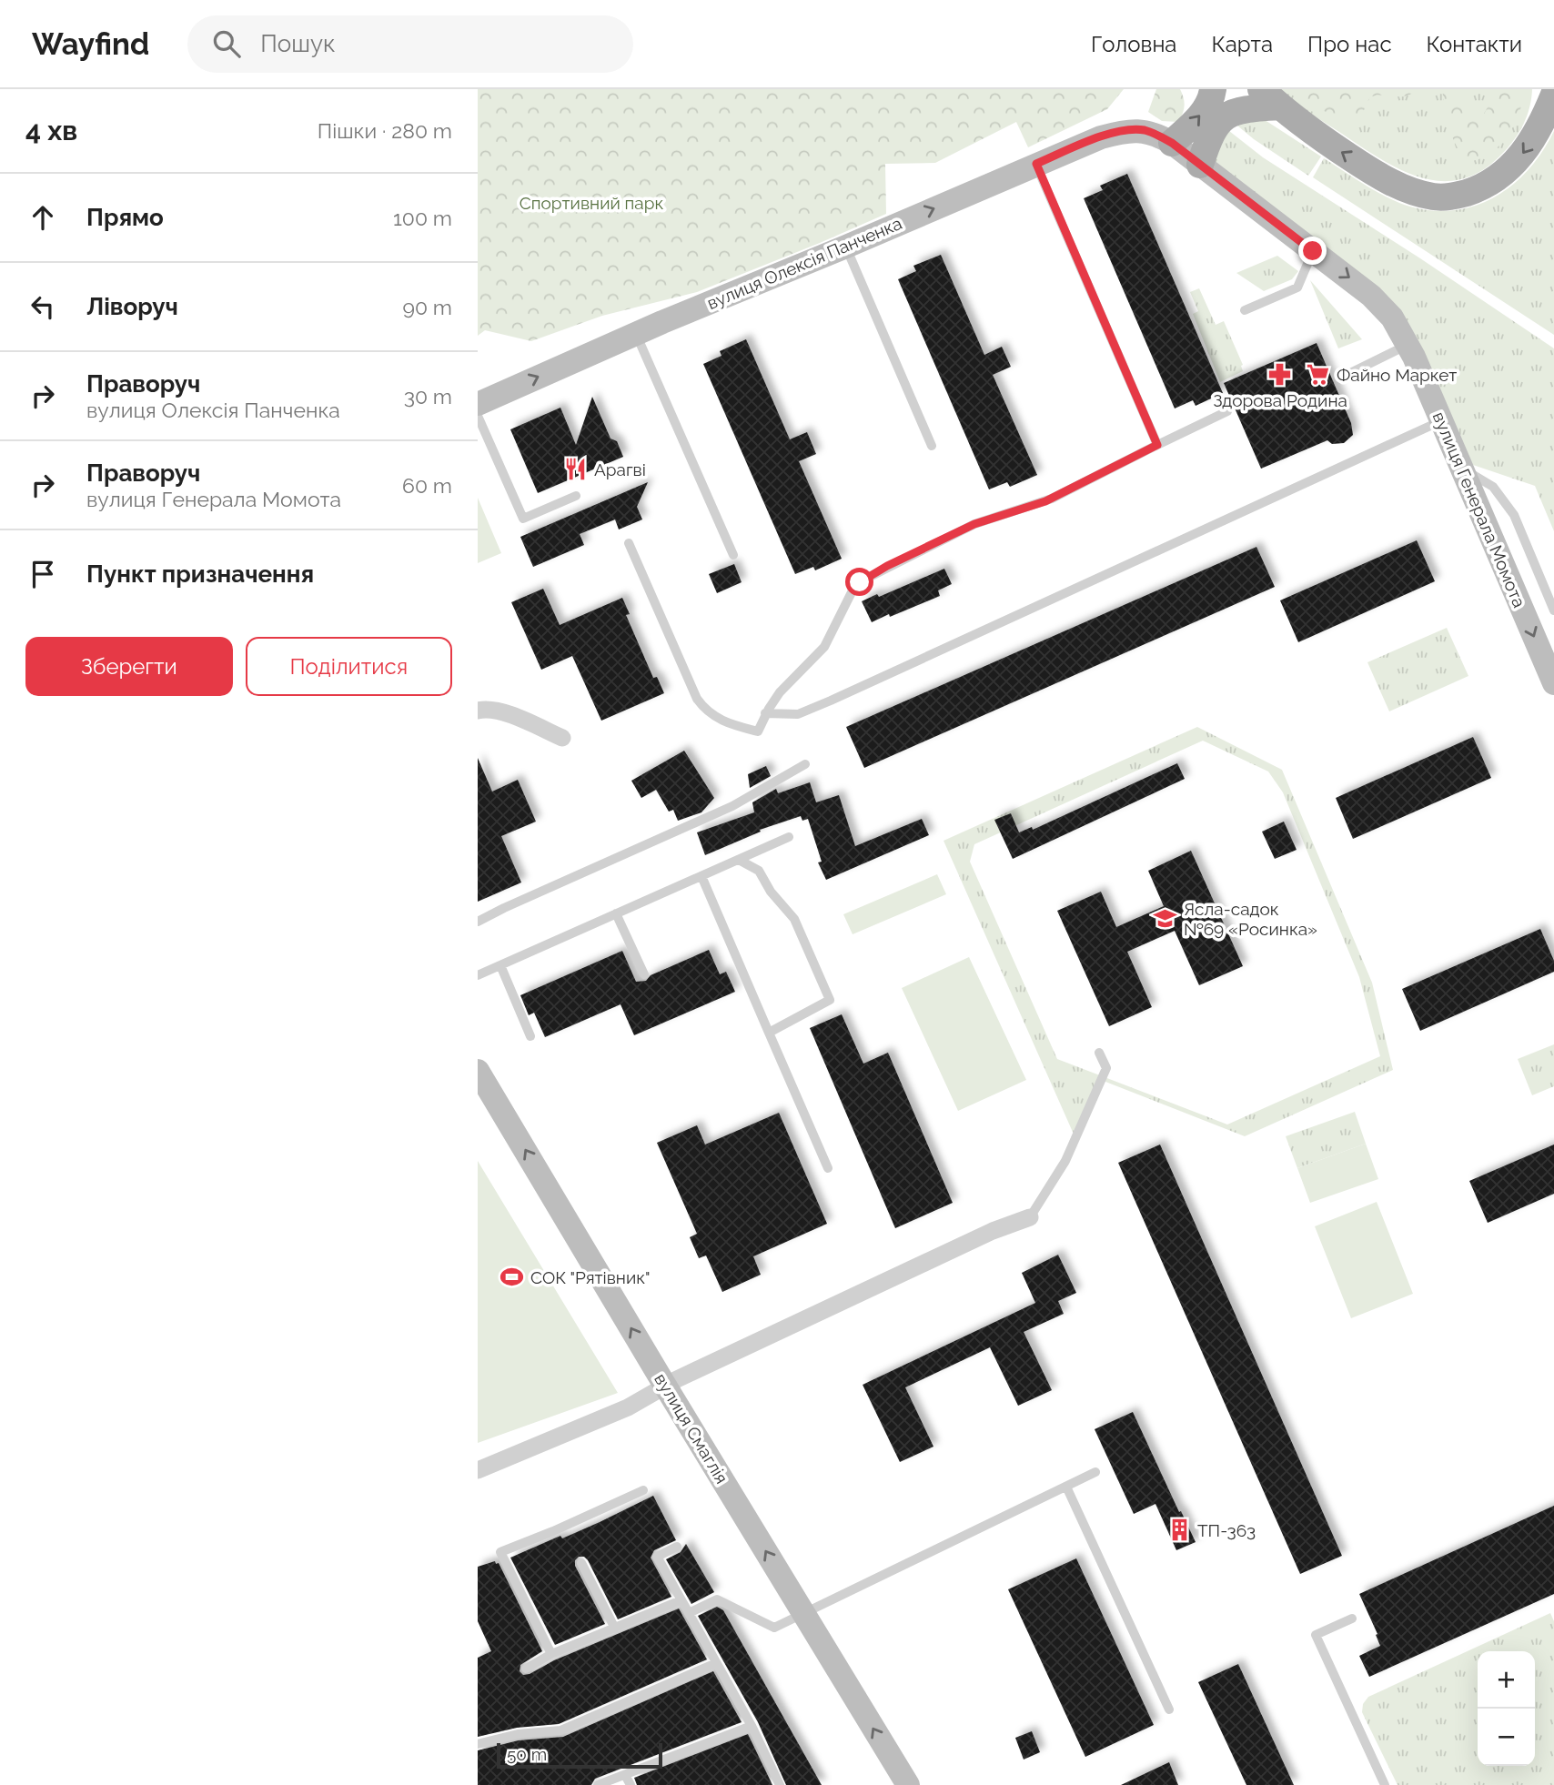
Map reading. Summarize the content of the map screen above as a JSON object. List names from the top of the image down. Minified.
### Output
{"streets":{"street":["вулиця Олексія Панченка","вулиця Генерала Момота","вулиця Смаглія"]},"crossings":[["вулиця Олексія Панченка","вулиця Генерала Момота"]],"one_way":["вулиця Олексія Панченка","вулиця Генерала Момота","вулиця Смаглія"],"parks":["Спортивний парк"],"places":{"pharmacy":["Здорова Родина"],"supermarket":["Файно Маркет"],"restaurant":["Арагві"],"school or university":["Ясла-садок №69 «Росинка»"],"sports":["СОК \"Рятівник\""],"building":["ТП-363"]},"scale_bar":"50 m","page":{"header":"Wayfind","search":"Пошук","nav":["Головна","Карта","Про нас","Контакти"],"heading":["4 хв","Пішки · 280 m"],"list":[["Прямо","100 m"],["Ліворуч","90 m"],["Праворуч","вулиця Олексія Панченка","30 m"],["Праворуч","вулиця Генерала Момота","60 m"],"Пункт призначення"],"buttons":["Зберегти","Поділитися"],"map_buttons":["+","−"],"scale":"50 m"}}
